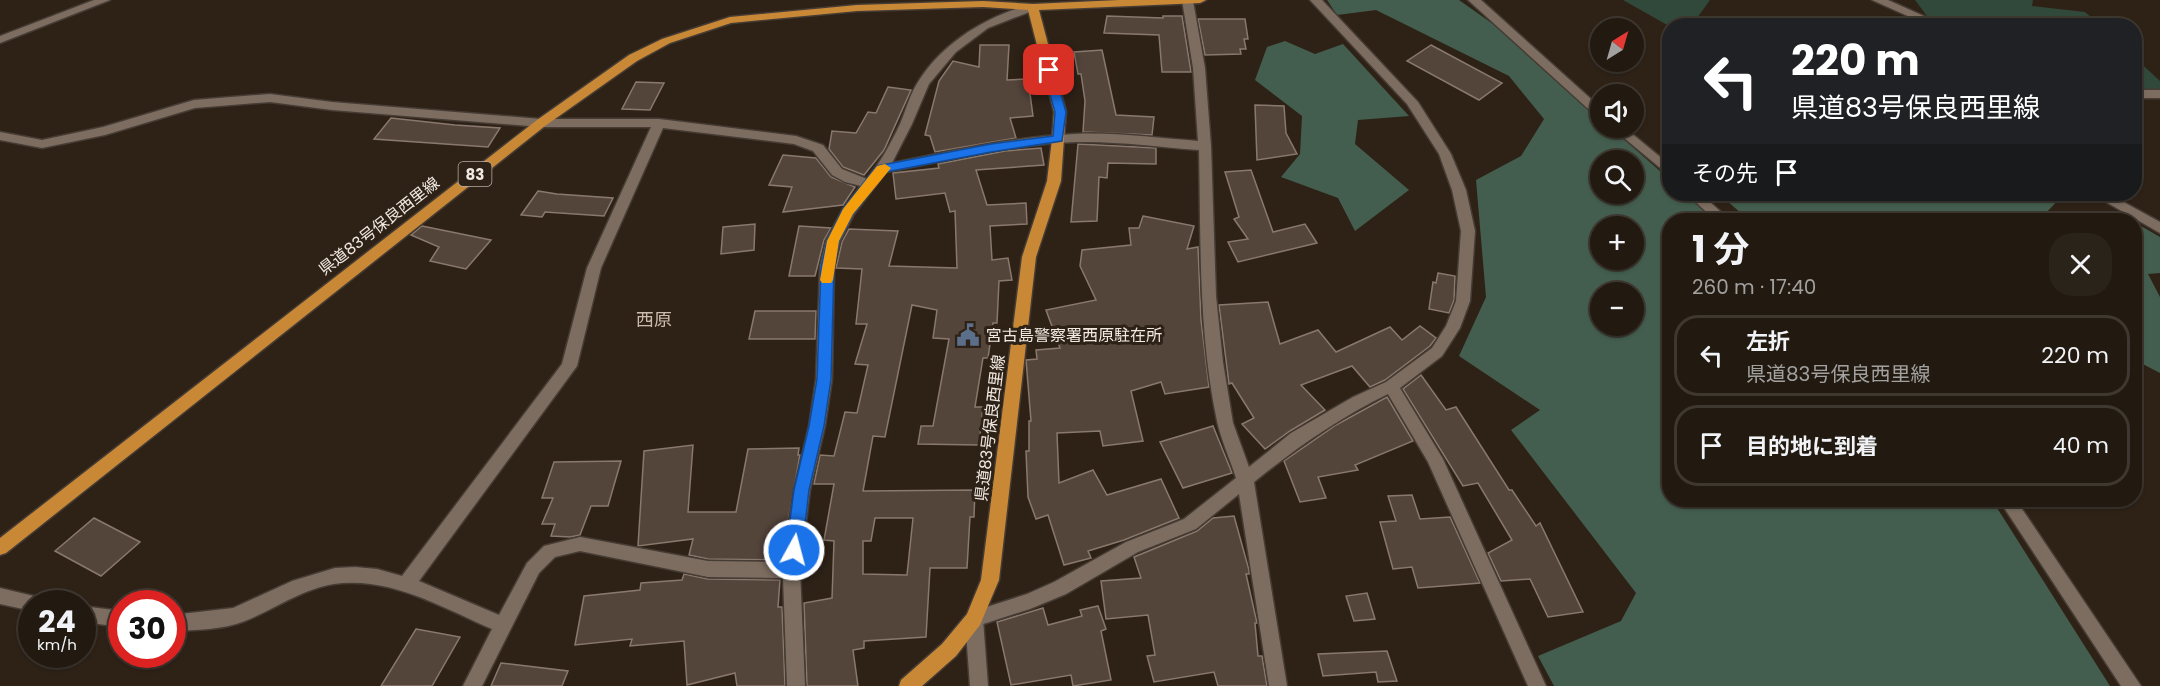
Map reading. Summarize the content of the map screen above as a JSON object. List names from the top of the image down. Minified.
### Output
{"streets":{"main road":["83","県道83号保良西里線"]},"districts":["西原"],"places":{"public building":["宮古島警察署西原駐在所"]},"north":"top right","page":{"map_buttons":["+","−"],"turn":["220 m","県道83号保良西里線"],"then":"その先","heading":["1 分","260 m · 17:40"],"list":[{"name":"左折","note":"県道83号保良西里線","value":"220 m"},{"name":"目的地に到着","value":"40 m"}],"speed":"24 km/h","limit":"30"}}
